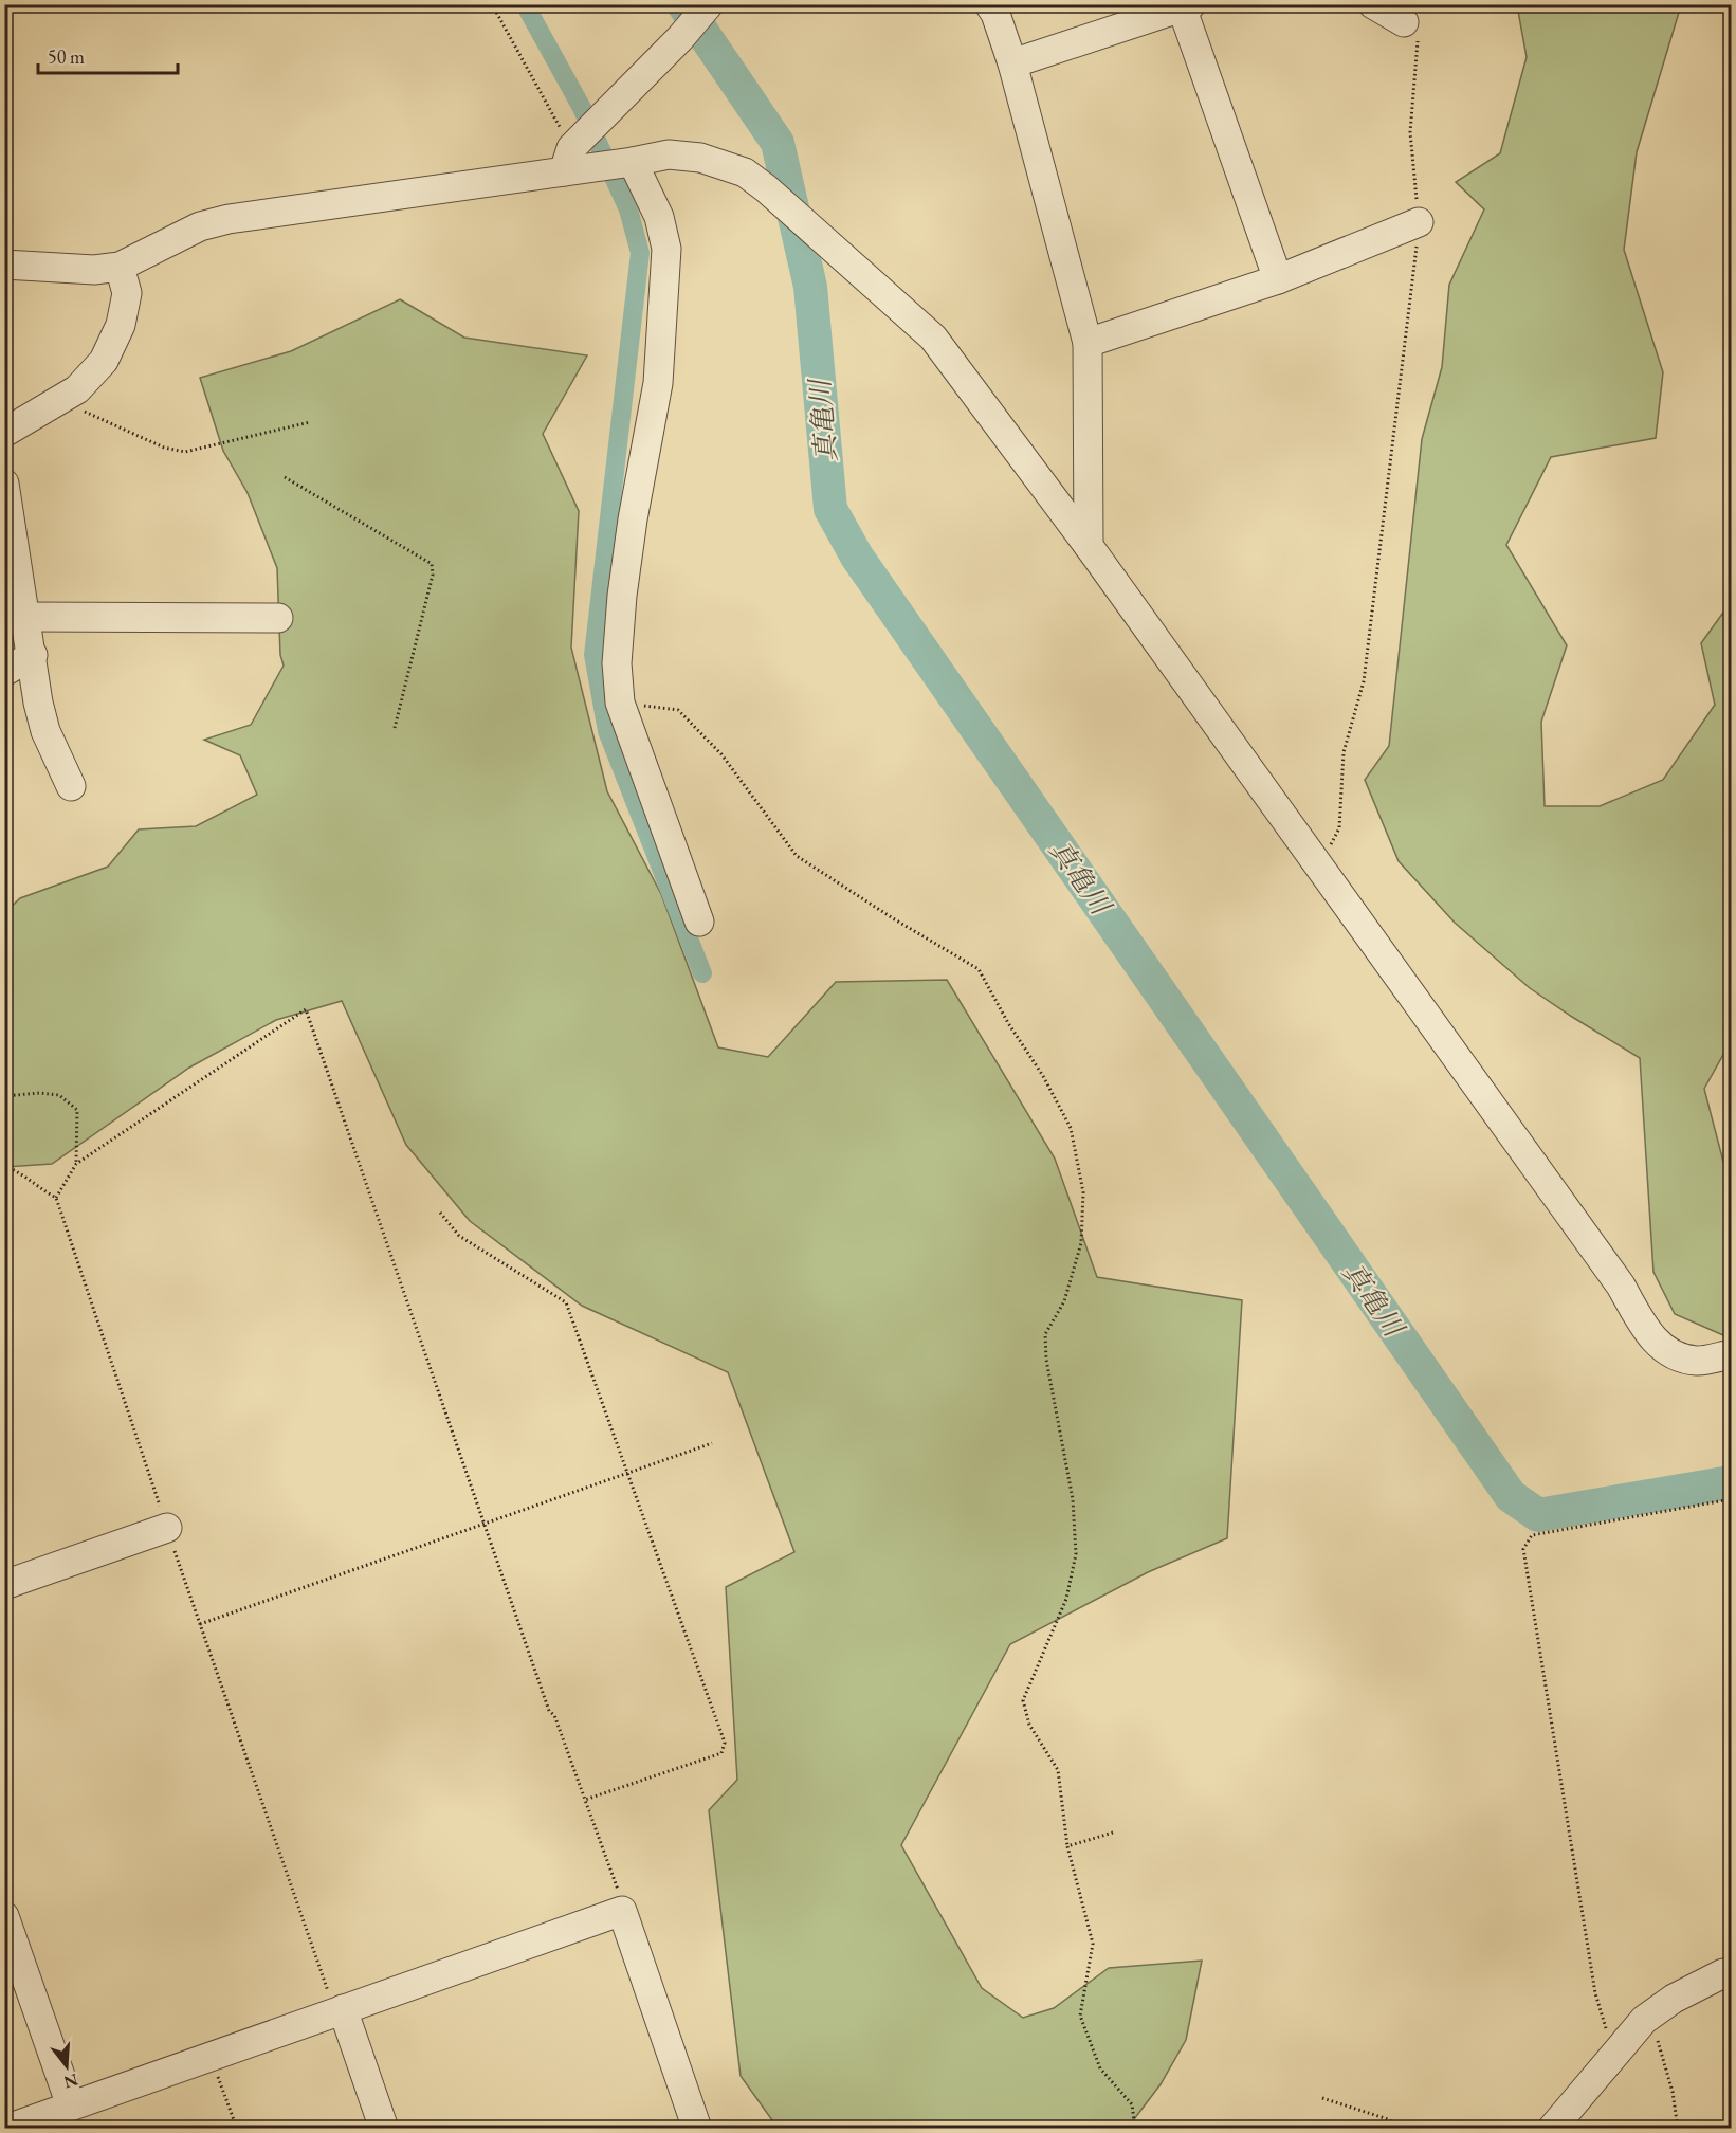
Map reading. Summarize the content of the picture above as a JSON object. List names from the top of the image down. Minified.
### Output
{"water":["真亀川"],"scale_bar":"50 m","north":"bottom"}
